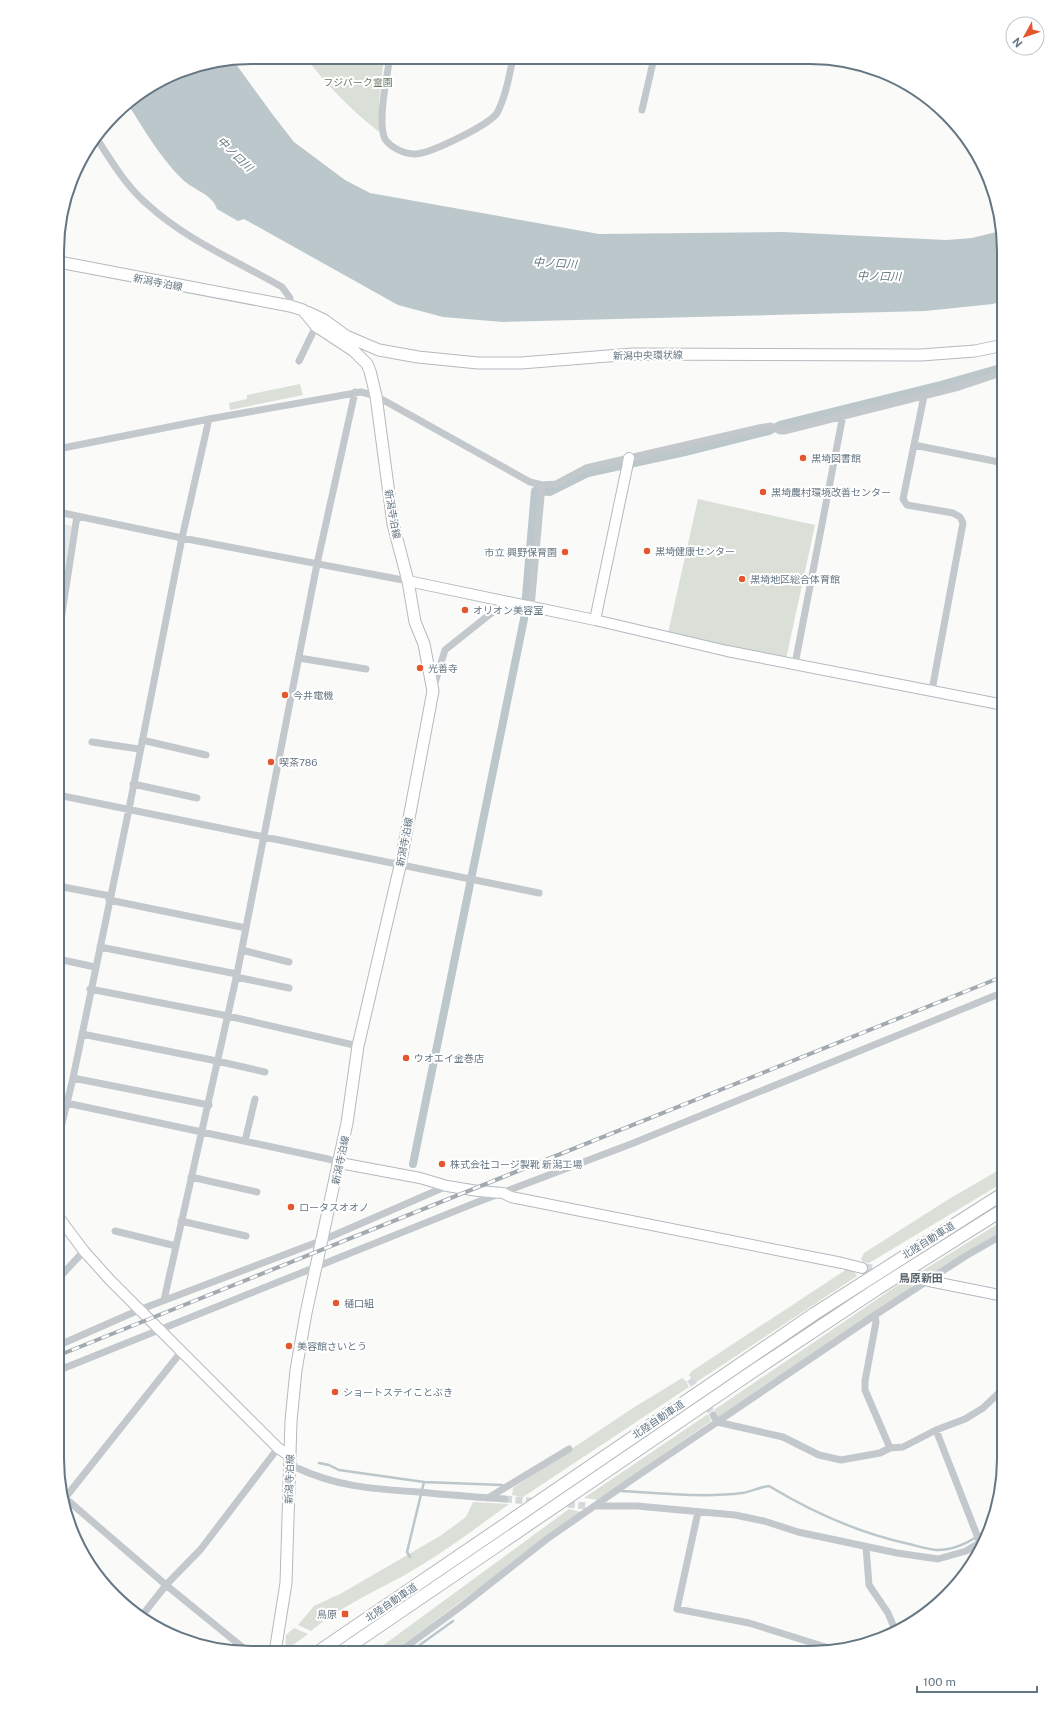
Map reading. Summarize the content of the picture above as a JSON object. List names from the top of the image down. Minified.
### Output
{"streets":{"highway":["北陸自動車道"],"main road":["新潟寺泊線","新潟中央環状線"]},"crossings":[["新潟寺泊線","新潟中央環状線"]],"districts":["鳥原新田"],"water":["中ノ口川"],"parks":["フジパーク霊園"],"places":{"other":["黒埼図書館","黒埼農村環境改善センター","黒埼健康センター","市立 興野保育園","黒埼地区総合体育館","オリオン美容室","光善寺","今井電機","喫茶786","ウオエイ金巻店","株式会社コージ製靴 新潟工場","ロータスオオノ","樋口組","美容館さいとう","ショートステイことぶき"],"transit":["鳥原"]},"scale_bar":"100 m","north":"bottom left"}
